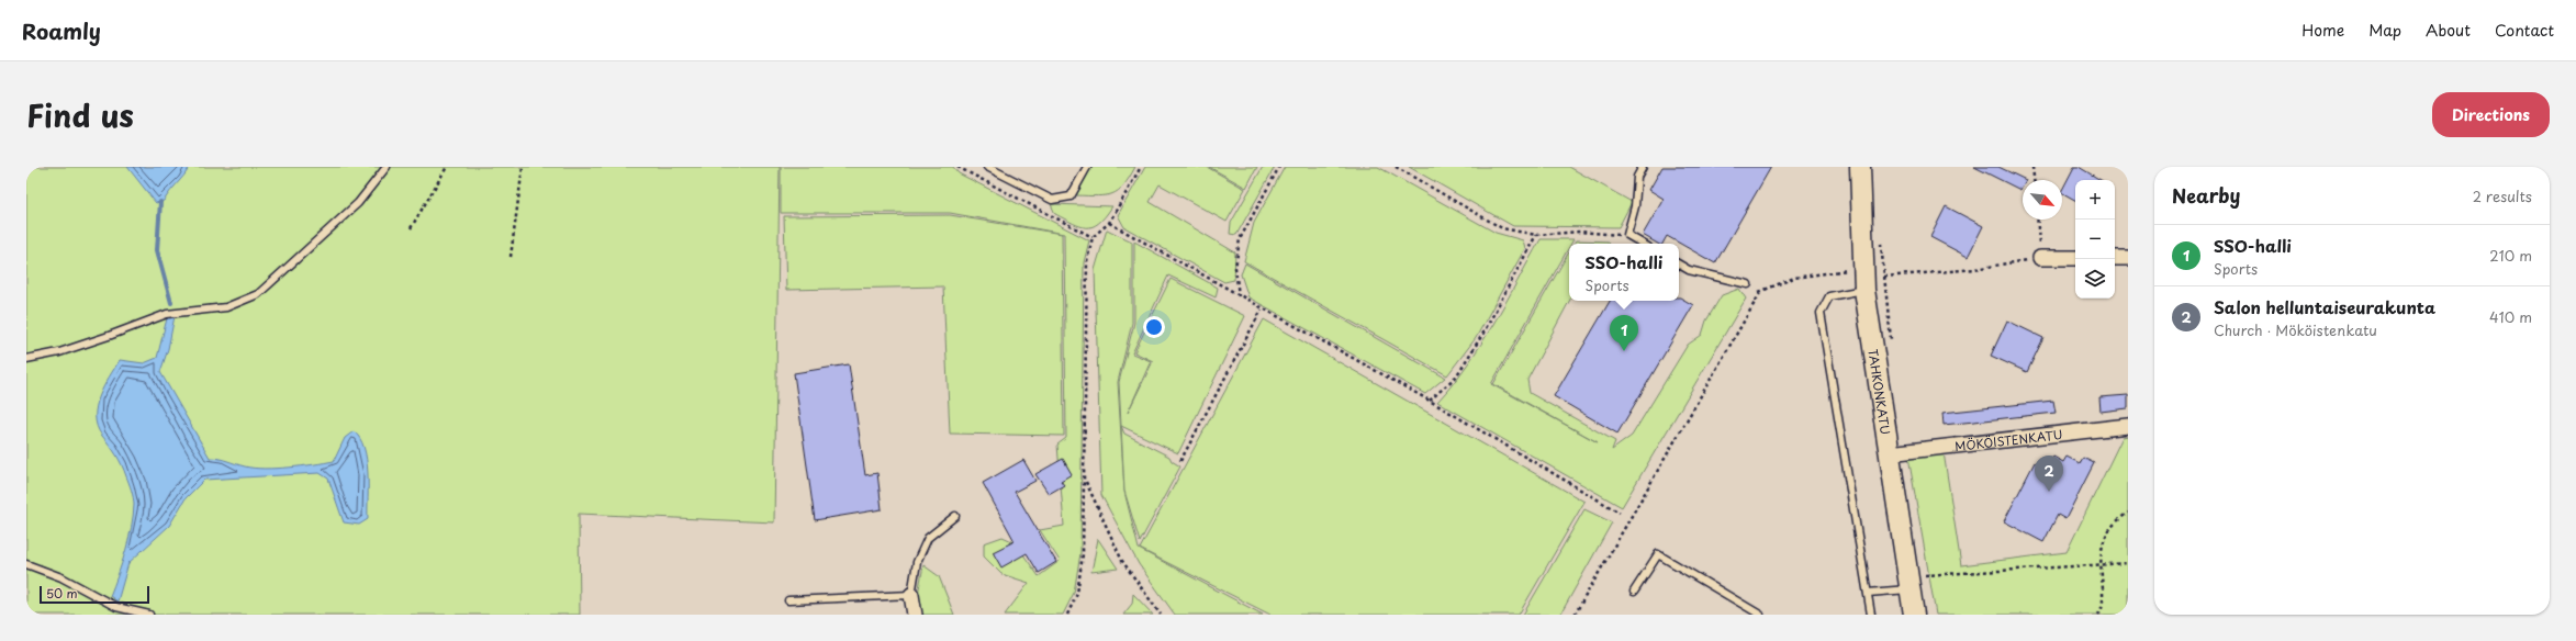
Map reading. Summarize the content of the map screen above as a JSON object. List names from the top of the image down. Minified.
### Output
{"streets":{"street":["TAHKONKATU","MÖKÖISTENKATU"]},"crossings":[["TAHKONKATU","MÖKÖISTENKATU"]],"scale_bar":"50 m","north":"bottom right","page":{"header":"Roamly","nav":["Home","Map","About","Contact"],"title":"Find us","buttons":"Directions","heading":["Nearby","2 results"],"map_buttons":["+","−"],"list":[{"mark":"1","name":"SSO-halli","note":"Sports","value":"210 m"},{"mark":"2","name":"Salon helluntaiseurakunta","note":"Church · Mököistenkatu","value":"410 m"}],"popup":["SSO-halli","Sports"],"pins":["1","2"],"scale":"50 m"}}
